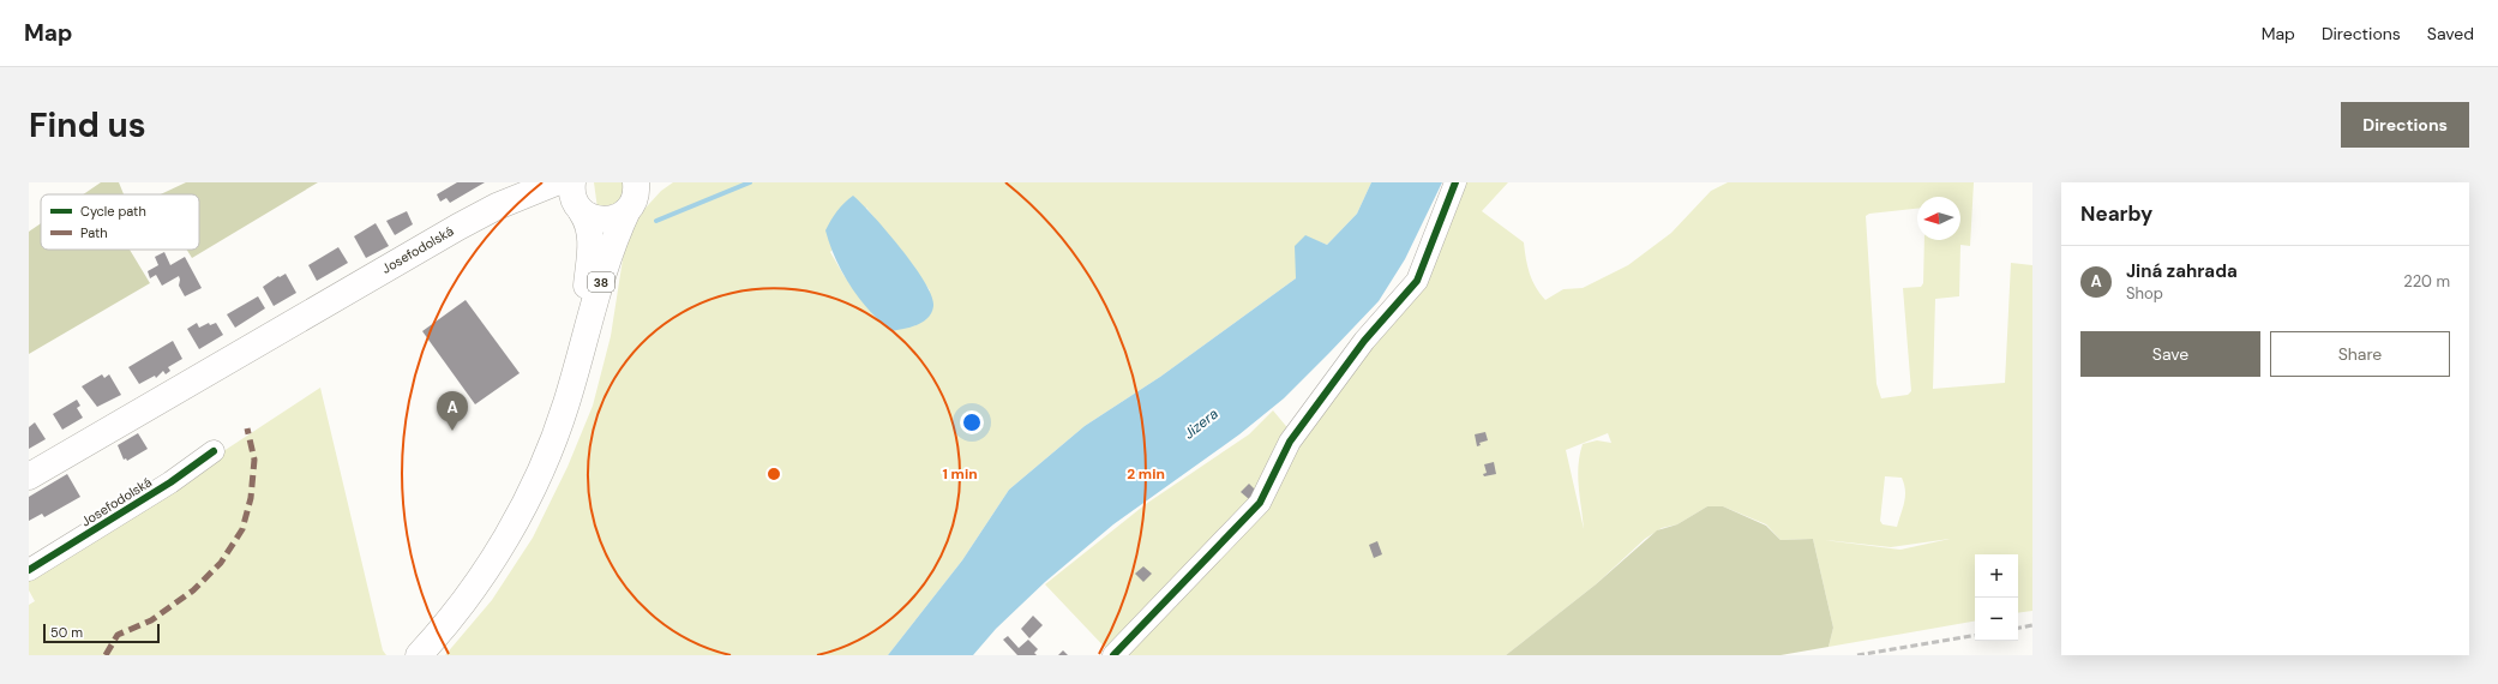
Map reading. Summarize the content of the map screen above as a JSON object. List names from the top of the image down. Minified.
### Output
{"streets":{"main road":["Josefodolská","38"]},"crossings":[["Josefodolská","38"]],"water":["Jizera"],"legend":["Cycle path","Path"],"scale_bar":"50 m","north":"left","page":{"header":"Map","nav":["Map","Directions","Saved"],"buttons":["Directions",["Save","Share"]],"title":"Find us","heading":"Nearby","list":[{"mark":"A","name":"Jiná zahrada","note":"Shop","value":"220 m"}],"pins":"A","map_buttons":["+","−"],"scale":"50 m"},"rings":["1 min","2 min"]}
